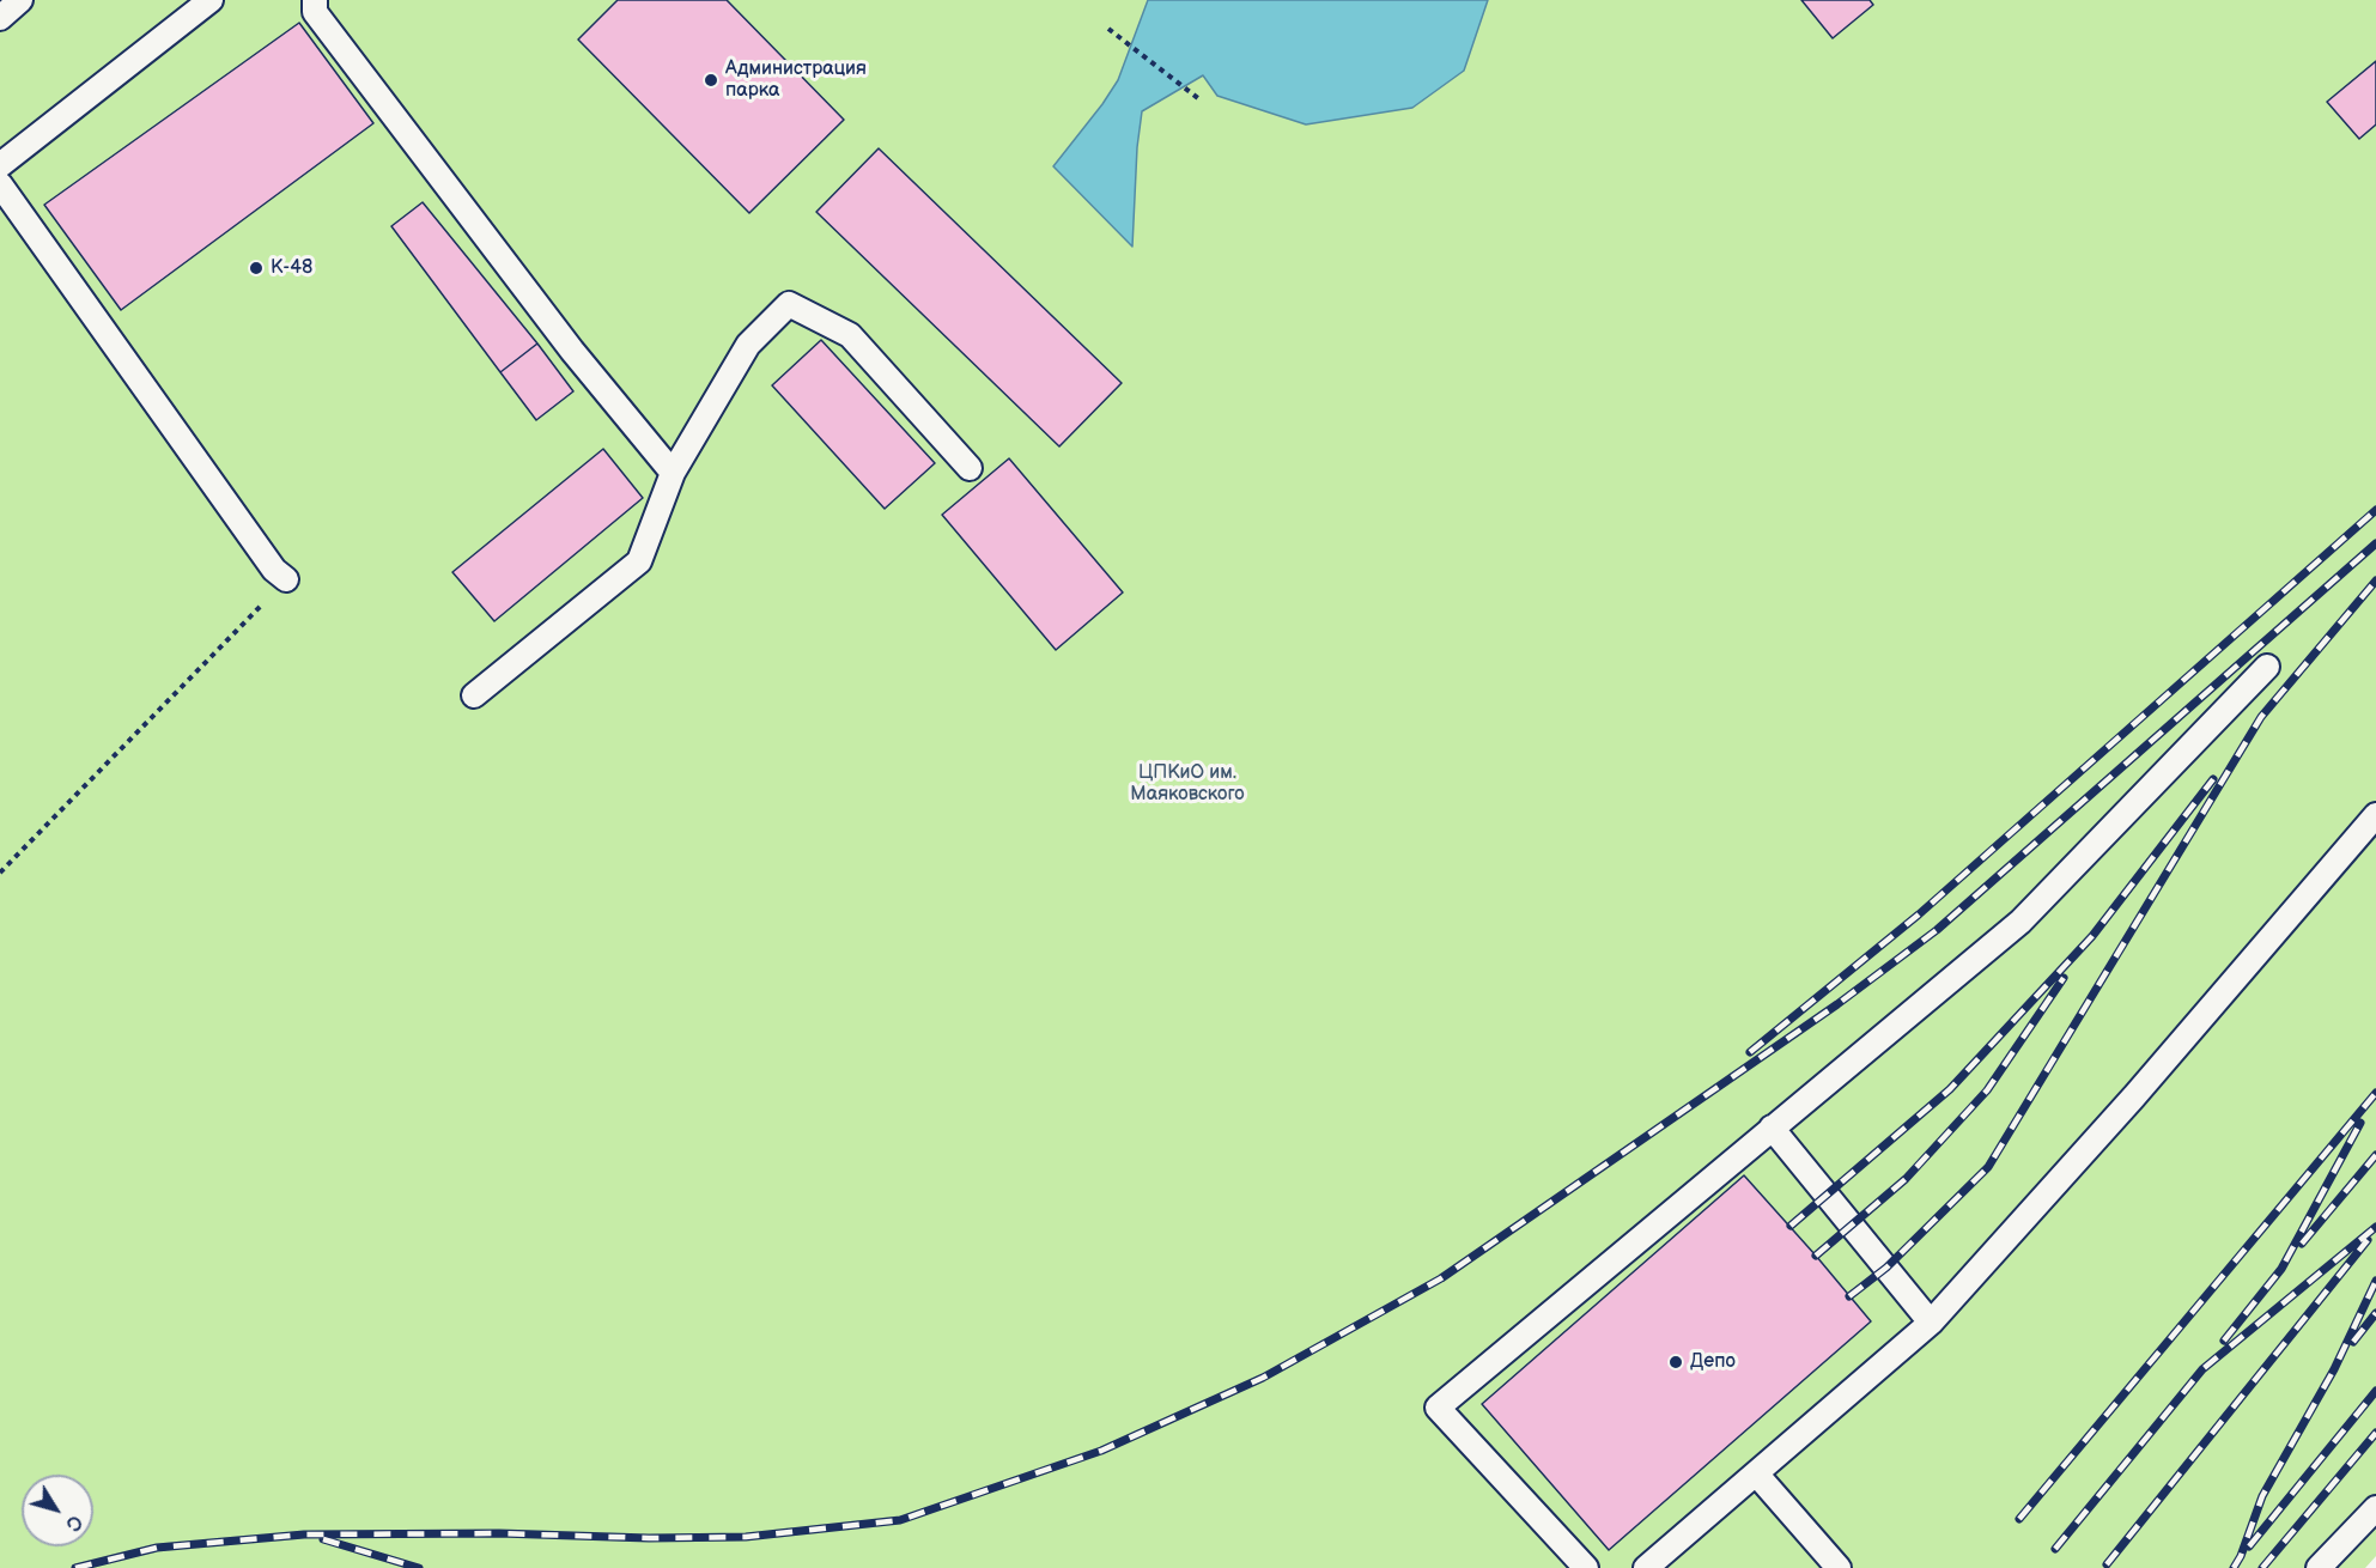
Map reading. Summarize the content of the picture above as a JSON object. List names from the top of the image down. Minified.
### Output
{"parks":["ЦПКиО им. Маяковского"],"places":["Администрация парка","К-48","Депо"],"north":"bottom right"}
